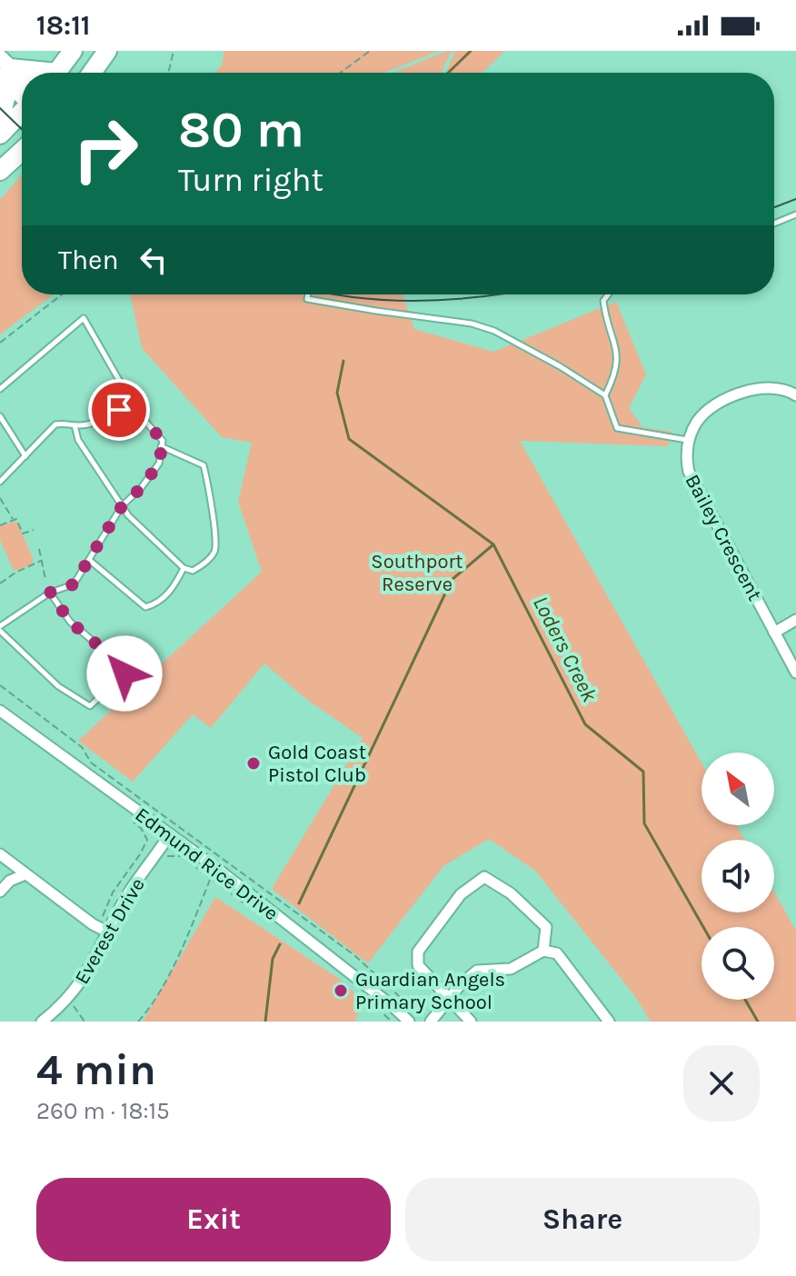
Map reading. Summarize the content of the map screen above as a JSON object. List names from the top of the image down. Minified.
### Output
{"streets":{"street":["Bailey Crescent","Edmund Rice Drive","Everest Drive"]},"crossings":[["Edmund Rice Drive","Everest Drive"]],"water":["Loders Creek"],"parks":["Southport Reserve"],"places":["Gold Coast Pistol Club","Guardian Angels Primary School"],"north":"top left","page":{"status":"18:11","turn":["80 m","Turn right"],"then":"Then","heading":["4 min","260 m · 18:15"],"buttons":["Exit","Share"]}}
